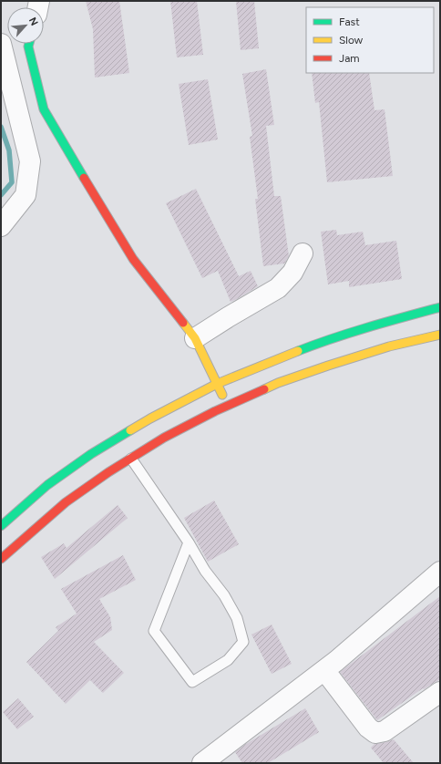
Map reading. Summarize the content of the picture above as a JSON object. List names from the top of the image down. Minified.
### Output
{"legend":["Fast","Slow","Jam"],"north":"top right"}
